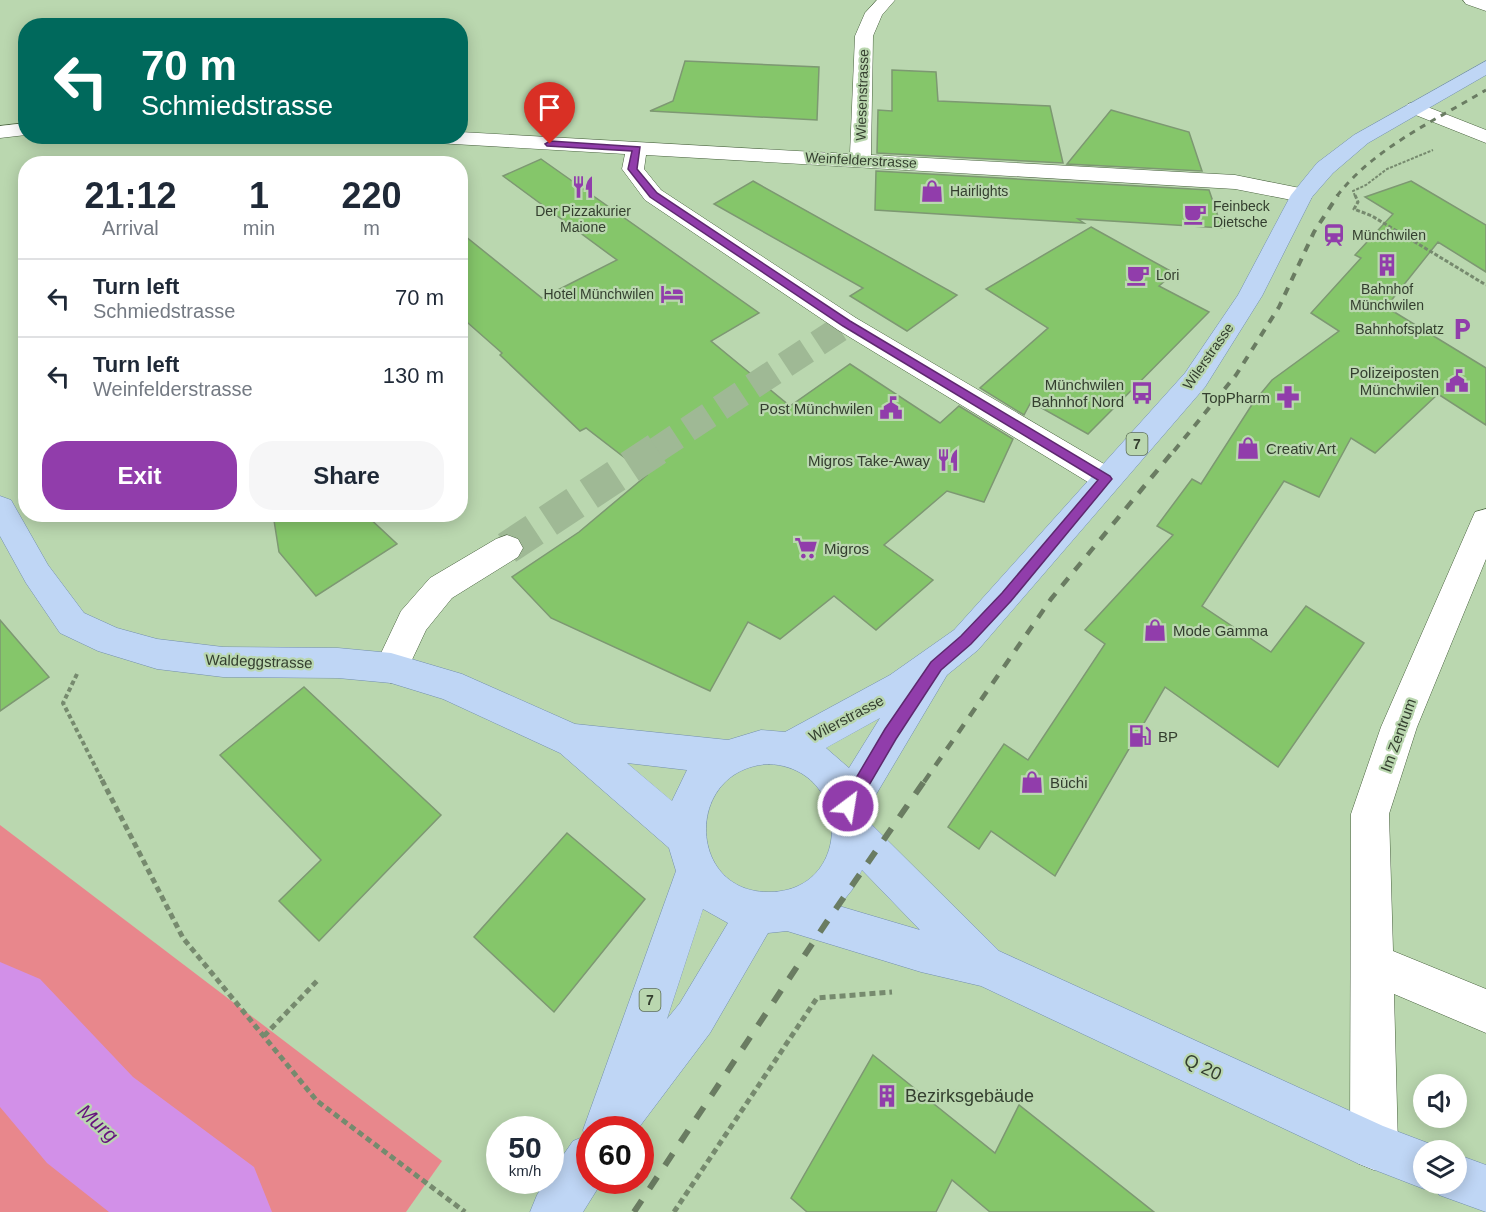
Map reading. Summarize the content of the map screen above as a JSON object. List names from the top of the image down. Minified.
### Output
{"streets":{"main road":["Wilerstrasse","7","Waldeggstrasse","Q 20"],"street":["Wiesenstrasse","Weinfelderstrasse","Im Zentrum"]},"crossings":[["Wiesenstrasse","Weinfelderstrasse"],["Weinfelderstrasse","Wilerstrasse"],["Wilerstrasse","7"],["Wilerstrasse","Waldeggstrasse"],["Wilerstrasse","Q 20"],["7","Waldeggstrasse"],["7","Q 20"],["Waldeggstrasse","Q 20"],["Im Zentrum","Q 20"]],"water":["Murg"],"places":{"restaurant":["Der Pizzakurier Maione","Migros Take-Away"],"shop":["Hairlights","Creativ Art","Mode Gamma","Büchi"],"cafe":["Feinbeck Dietsche","Lori"],"station":["Münchwilen"],"building":["Bahnhof Münchwilen","Bezirksgebäude"],"hotel":["Hotel Münchwilen"],"parking":["Bahnhofsplatz"],"public building":["Polizeiposten Münchwilen","Post Münchwilen"],"bus stop":["Münchwilen Bahnhof Nord"],"pharmacy":["TopPharm"],"supermarket":["Migros"],"fuel station":["BP"]},"page":{"turn":["70 m","Schmiedstrasse"],"eta":["21:12","Arrival","1","min","220","m"],"list":[{"name":"Turn left","note":"Schmiedstrasse","value":"70 m"},{"name":"Turn left","note":"Weinfelderstrasse","value":"130 m"}],"buttons":["Exit","Share"],"speed":"50 km/h","limit":"60"}}
